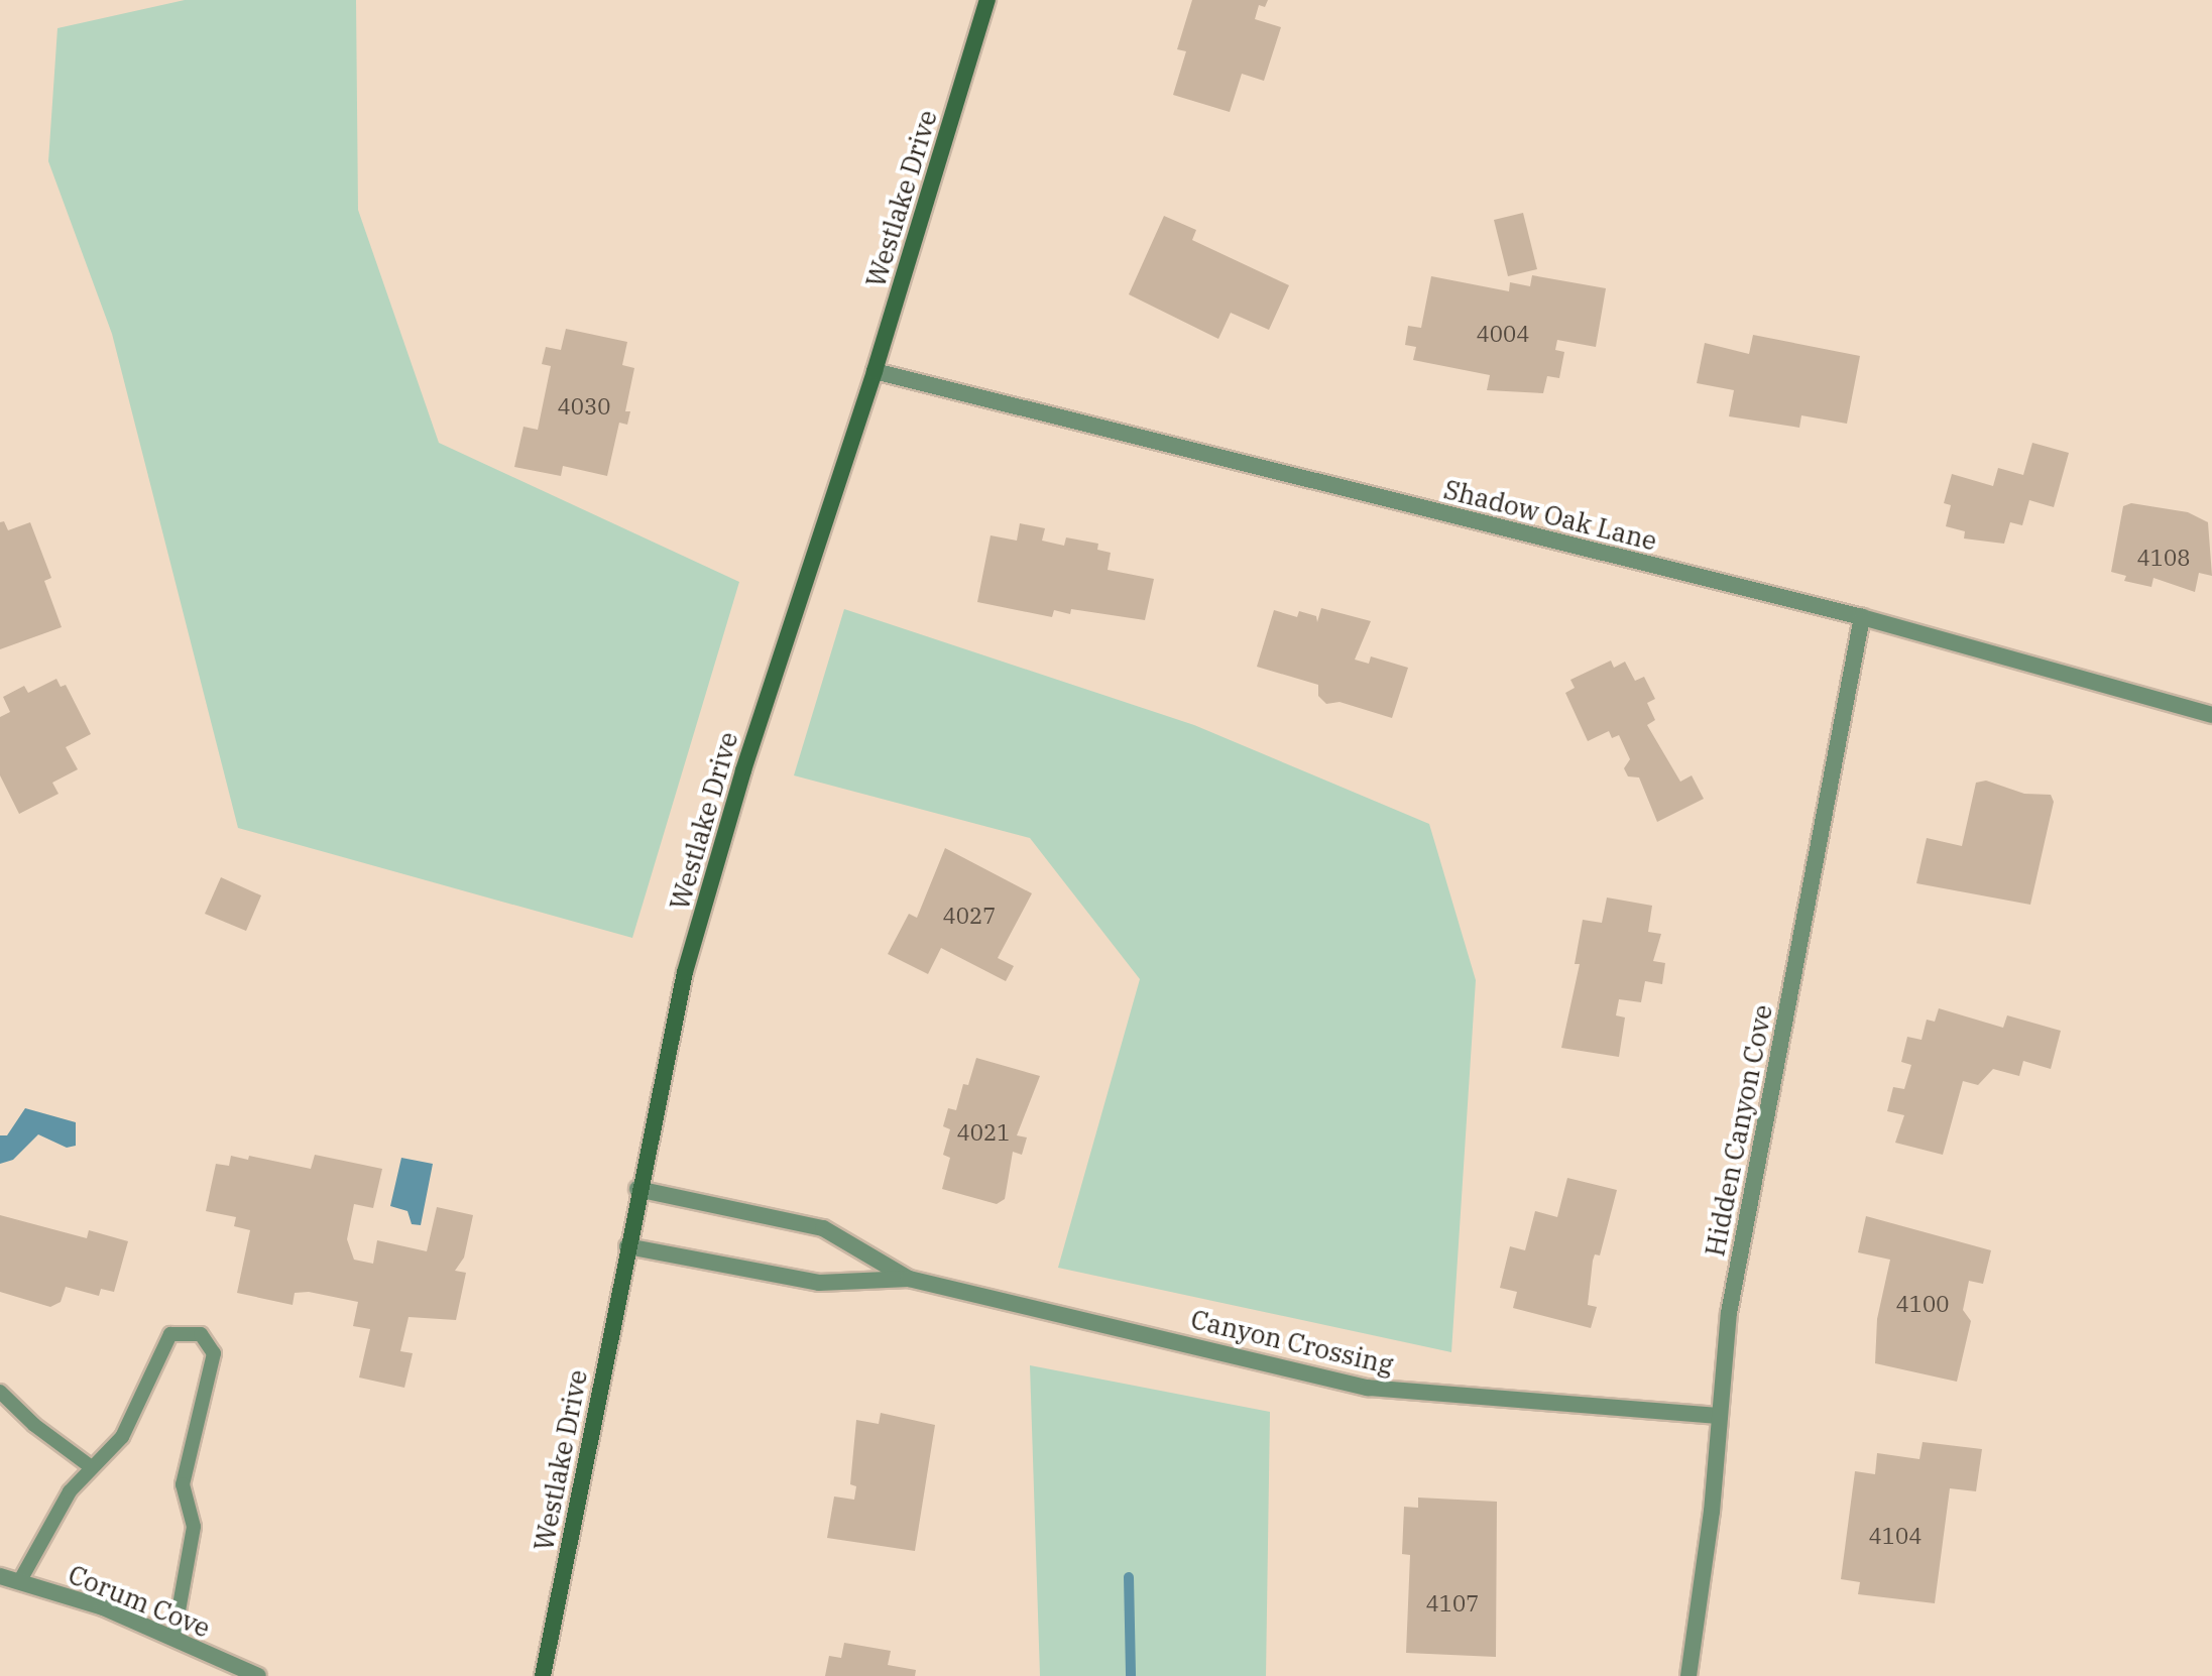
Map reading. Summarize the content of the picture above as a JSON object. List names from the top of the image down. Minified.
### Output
{"streets":{"street":["Westlake Drive","Shadow Oak Lane","Hidden Canyon Cove","Canyon Crossing","Corum Cove"]},"crossings":[["Westlake Drive","Shadow Oak Lane"],["Westlake Drive","Canyon Crossing"],["Shadow Oak Lane","Hidden Canyon Cove"],["Hidden Canyon Cove","Canyon Crossing"]],"house_numbers":["4004","4030","4108","4027","4021","4100","4104","4107"]}
